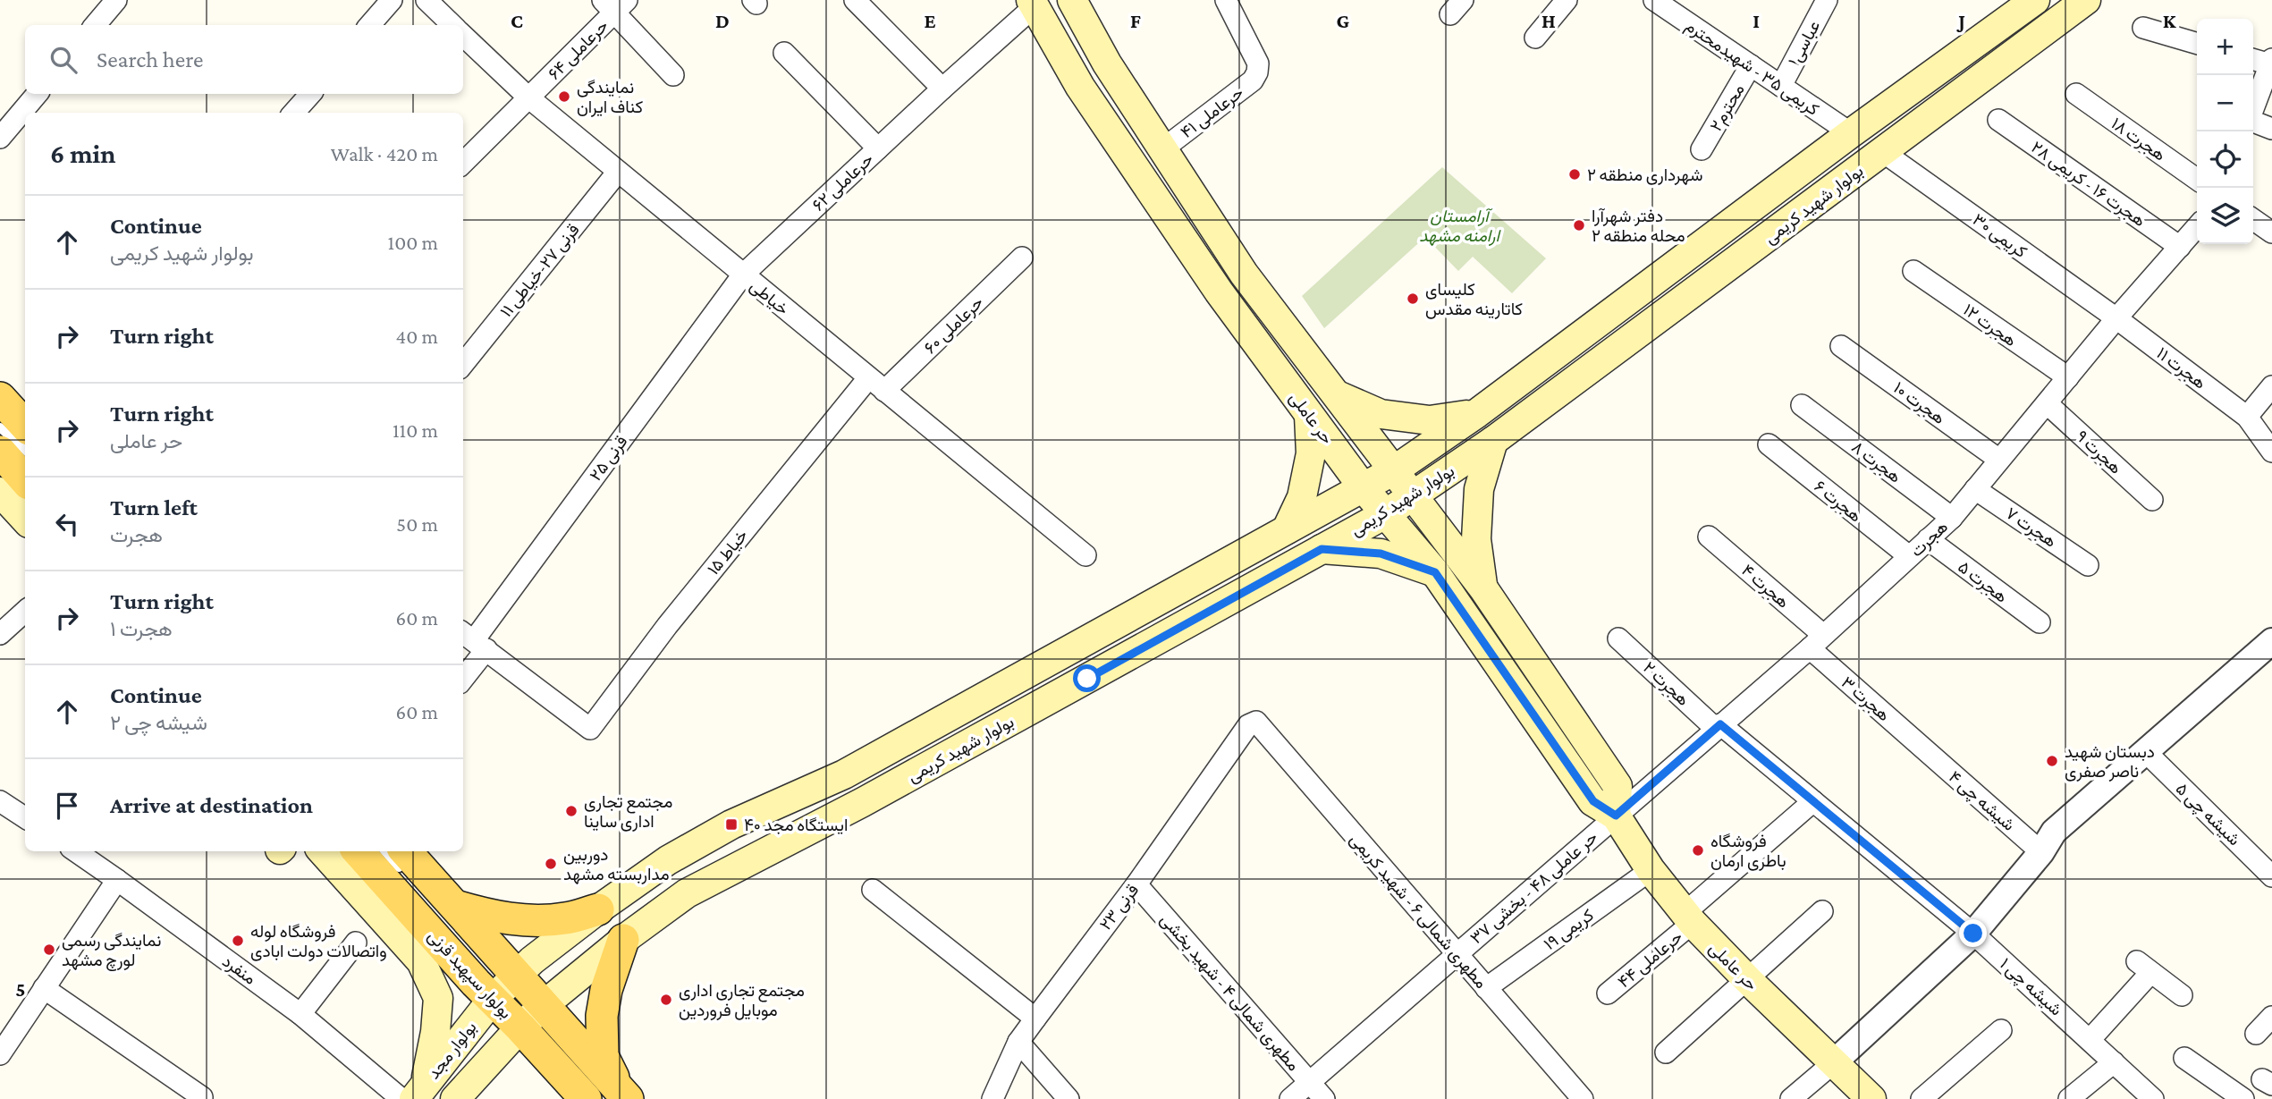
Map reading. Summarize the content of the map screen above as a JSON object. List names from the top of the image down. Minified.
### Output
{"streets":{"main road":["بولوار شهید کریمی","حر عاملی","بولوار سپهبد قرنی","بولوار مجد"],"street":["عباسی۱","حرعاملی ۶۴","کریمی ۳۵ - شهیدمحترم","محترم۲","حرعاملی ۴۱","هجرت ۱۸","حرعاملی ۶۲","هجرت ۱۶ - کریمی ۲۸","کریمی ۳۰","قرنی ۲۷-خیاطی ۱۱","خیاطی","حرعاملی ۶۰","هجرت ۱۲","هجرت ۱۱","هجرت ۱۰","هجرت ۹","قرنی ۲۵","هجرت ۸","هجرت ۶","هجرت ۷","هجرت","خیاط ۱۵","هجرت ۵","هجرت ۴","هجرت ۲","هجرت ۳","شیشه چی ۴","شیشه چی ۵","حر عاملی ۴۸ - بخشی ۳۷","قرنی ۲۳","مطهری شمالی ۶ - شهید کریمی","کریمی ۱۹","حرعاملی ۴۴","منفرد","شیشه چی ۱","مطهری شمالی ۴ - شهید بخشی"]},"crossings":[["عباسی۱","کریمی ۳۵ - شهیدمحترم"],["حرعاملی ۶۴","خیاطی"],["کریمی ۳۵ - شهیدمحترم","محترم۲"],["کریمی ۳۵ - شهیدمحترم","بولوار شهید کریمی"],["حرعاملی ۴۱","حر عاملی"],["حرعاملی ۶۲","خیاطی"],["حرعاملی ۶۲","حر عاملی"],["حرعاملی ۶۲","قرنی ۲۵"],["هجرت ۱۶ - کریمی ۲۸","هجرت"],["بولوار شهید کریمی","کریمی ۳۰"],["بولوار شهید کریمی","حر عاملی"],["بولوار شهید کریمی","بولوار سپهبد قرنی"],["بولوار شهید کریمی","بولوار مجد"],["کریمی ۳۰","هجرت ۱۱"],["کریمی ۳۰","هجرت"],["قرنی ۲۷-خیاطی ۱۱","خیاطی"],["خیاطی","حرعاملی ۶۰"],["خیاطی","قرنی ۲۵"],["خیاطی","خیاط ۱۵"],["حرعاملی ۶۰","خیاط ۱۵"],["هجرت ۱۲","هجرت"],["هجرت ۱۱","هجرت"],["هجرت ۱۰","هجرت"],["حر عاملی","هجرت"],["حر عاملی","حر عاملی ۴۸ - بخشی ۳۷"],["حر عاملی","کریمی ۱۹"],["حر عاملی","حرعاملی ۴۴"],["هجرت ۹","هجرت"],["قرنی ۲۵","خیاط ۱۵"],["هجرت ۸","هجرت"],["هجرت ۶","هجرت"],["هجرت ۷","هجرت"],["هجرت","هجرت ۵"],["هجرت","هجرت ۴"],["هجرت","هجرت ۲"],["هجرت","هجرت ۳"],["هجرت","حر عاملی ۴۸ - بخشی ۳۷"],["هجرت ۴","هجرت ۳"],["هجرت ۲","حرعاملی ۴۴"],["هجرت ۲","شیشه چی ۱"],["هجرت ۳","شیشه چی ۴"],["حر عاملی ۴۸ - بخشی ۳۷","مطهری شمالی ۶ - شهید کریمی"],["حر عاملی ۴۸ - بخشی ۳۷","مطهری شمالی ۴ - شهید بخشی"],["قرنی ۲۳","مطهری شمالی ۶ - شهید کریمی"],["قرنی ۲۳","مطهری شمالی ۴ - شهید بخشی"],["مطهری شمالی ۶ - شهید کریمی","کریمی ۱۹"],["بولوار سپهبد قرنی","بولوار مجد"]],"parks":["آرامستان ارامنه مشهد"],"places":{"other":["نمایندگی کناف ایران","شهرداری منطقه ۲","دفتر شهرآرا محله منطقه ۲","کلیسای کاتارینه مقدس","دبستان شهید ناصر صفری","مجتمع تجاری اداری ساینا","فروشگاه باطری ارمان","دوربین مداربسته مشهد","فروشگاه لوله واتصالات دولت ابادی","نمایندگی رسمی لورچ مشهد","مجتمع تجاری اداری موبایل فروردین"],"transit":["ایستگاه مجد ۴۰"]},"page":{"map_buttons":["+","−"],"search":"Search here","heading":["6 min","Walk · 420 m"],"list":[["Continue","بولوار شهید کریمی","100 m"],["Turn right","40 m"],["Turn right","حر عاملی","110 m"],["Turn left","هجرت","50 m"],["Turn right","هجرت ۱","60 m"],["Continue","شیشه چی ۲","60 m"],"Arrive at destination"]},"grid":{"columns":["C","D","E","F","G","H","I","J","K"],"rows":["5"]}}
